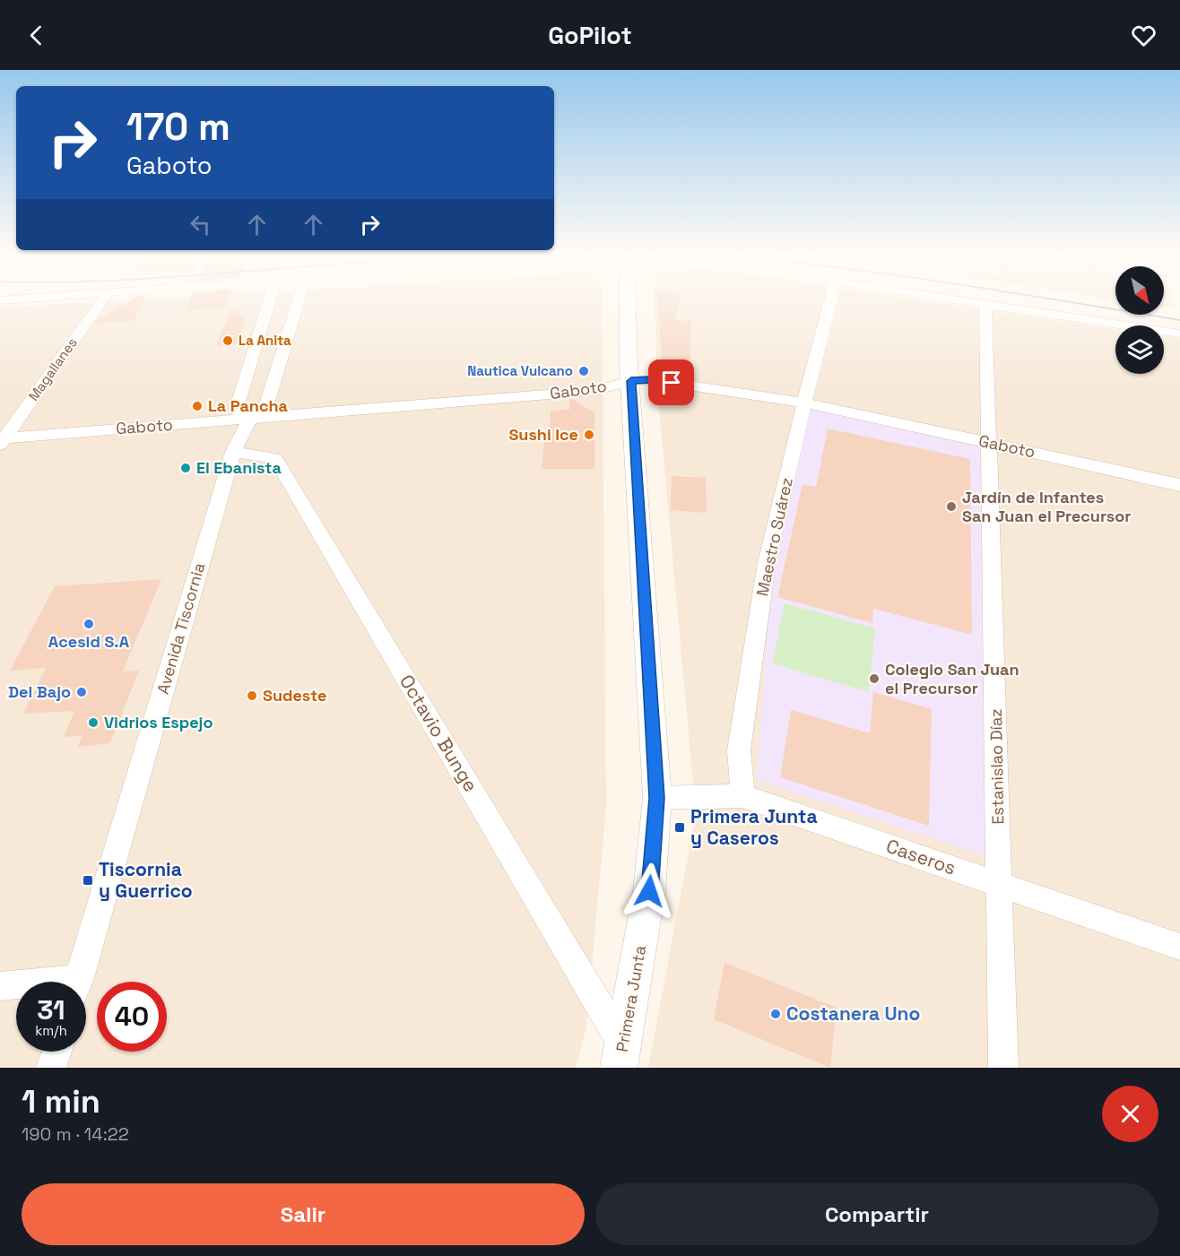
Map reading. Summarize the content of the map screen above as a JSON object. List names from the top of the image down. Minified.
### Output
{"streets":{"street":["Magallanes","Gaboto","Maestro Suárez","Avenida Tiscornia","Octavio Bunge","Estanislao Díaz","Caseros","Primera Junta"]},"crossings":[["Magallanes","Gaboto"],["Gaboto","Maestro Suárez"],["Gaboto","Avenida Tiscornia"],["Gaboto","Estanislao Díaz"],["Gaboto","Primera Junta"],["Maestro Suárez","Caseros"],["Avenida Tiscornia","Octavio Bunge"],["Octavio Bunge","Primera Junta"],["Estanislao Díaz","Caseros"],["Caseros","Primera Junta"]],"places":{"other":["La Anita","Nautica Vulcano","La Pancha","Sushi Ice","El Ebanista","Jardín de Infantes San Juan el Precursor","Acesid S.A","Colegio San Juan el Precursor","Del Bajo","Sudeste","Vidrios Espejo","Costanera Uno"],"transit":["Primera Junta y Caseros","Tiscornia y Guerrico"]},"north":"bottom right","page":{"header":"GoPilot","turn":["170 m","Gaboto"],"speed":"31 km/h","limit":"40","heading":["1 min","190 m · 14:22"],"buttons":["Salir","Compartir"]}}
